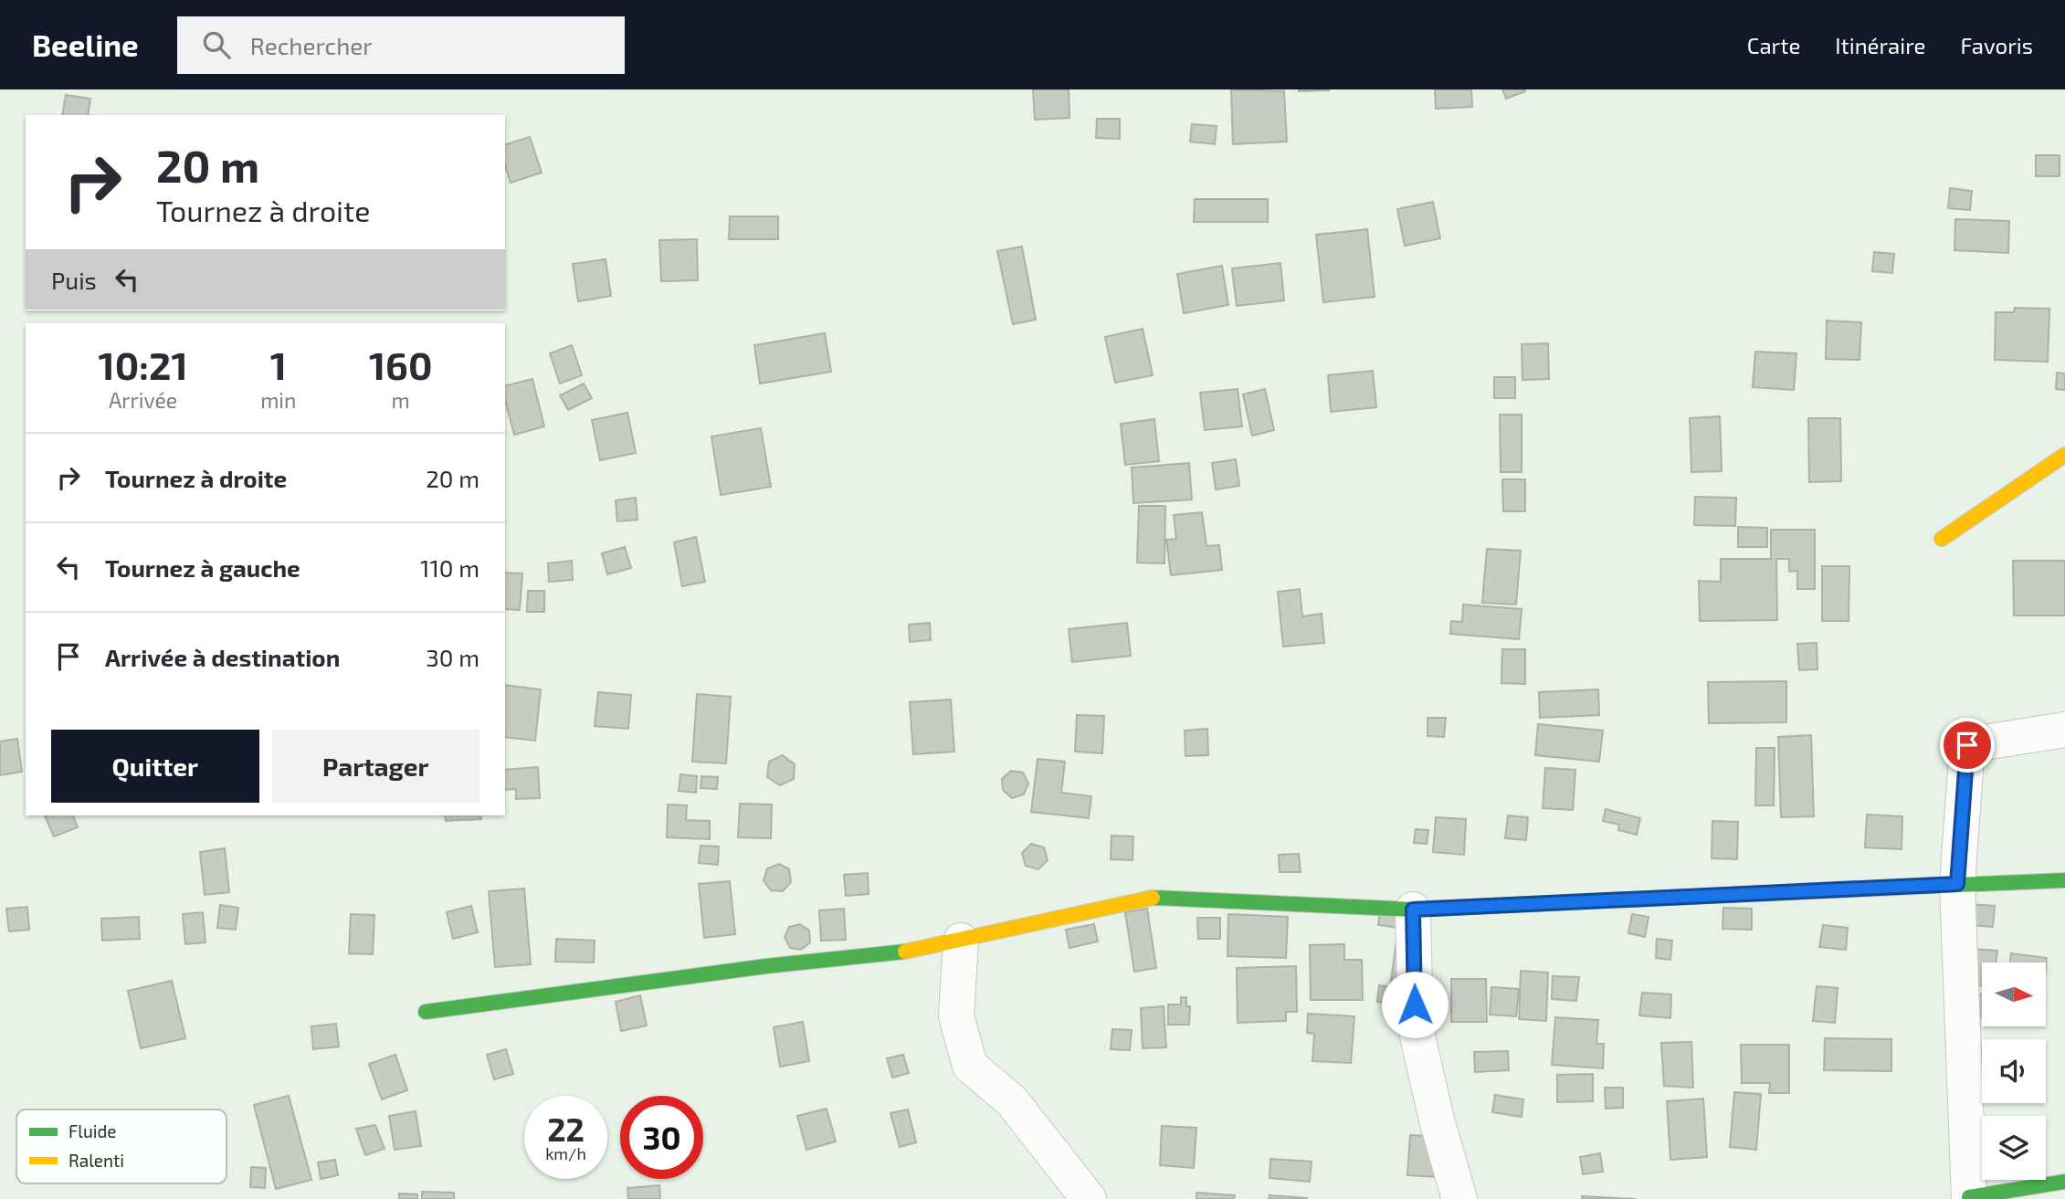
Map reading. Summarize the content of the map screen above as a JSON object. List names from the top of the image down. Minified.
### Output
{"legend":["Fluide","Ralenti"],"north":"right","page":{"header":"Beeline","search":"Rechercher","nav":["Carte","Itinéraire","Favoris"],"turn":["20 m","Tournez à droite"],"then":"Puis","eta":["10:21","Arrivée","1","min","160","m"],"list":[{"name":"Tournez à droite","value":"20 m"},{"name":"Tournez à gauche","value":"110 m"},{"name":"Arrivée à destination","value":"30 m"}],"buttons":["Quitter","Partager"],"speed":"22 km/h","limit":"30"}}
